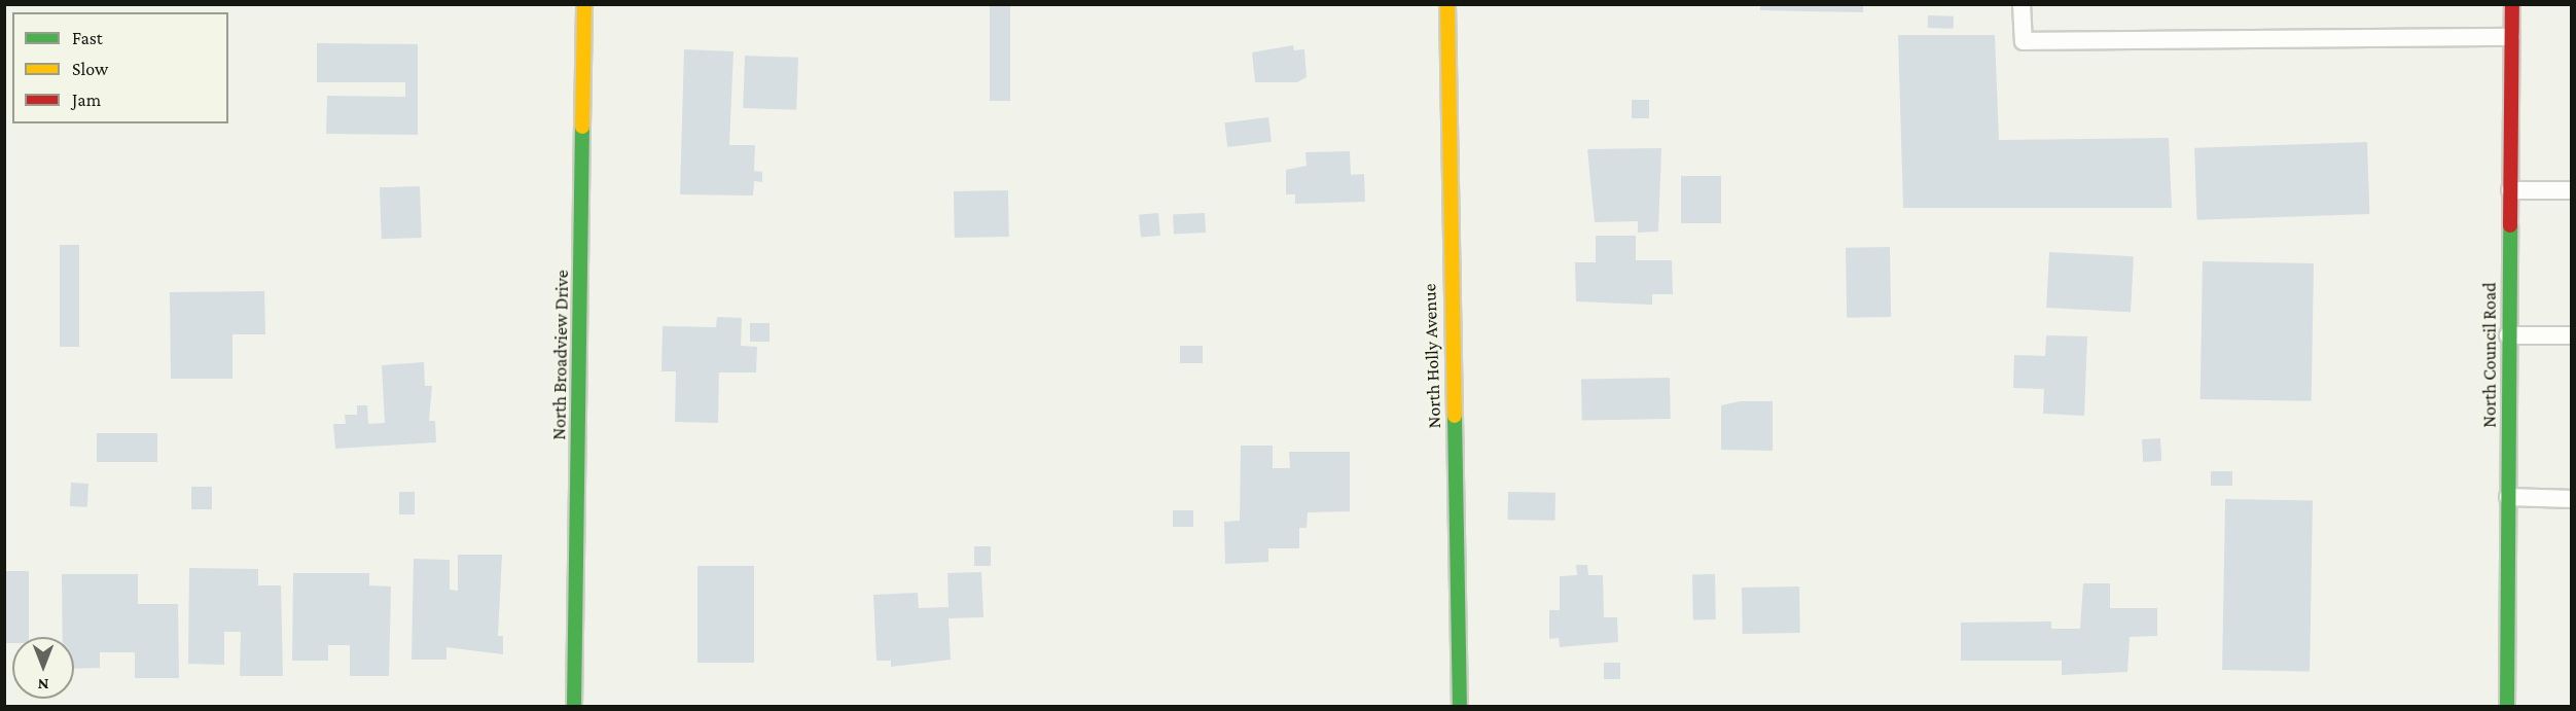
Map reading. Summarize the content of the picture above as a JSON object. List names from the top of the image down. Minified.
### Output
{"streets":{"street":["North Broadview Drive","North Council Road","North Holly Avenue"]},"legend":["Fast","Slow","Jam"],"north":"bottom"}
